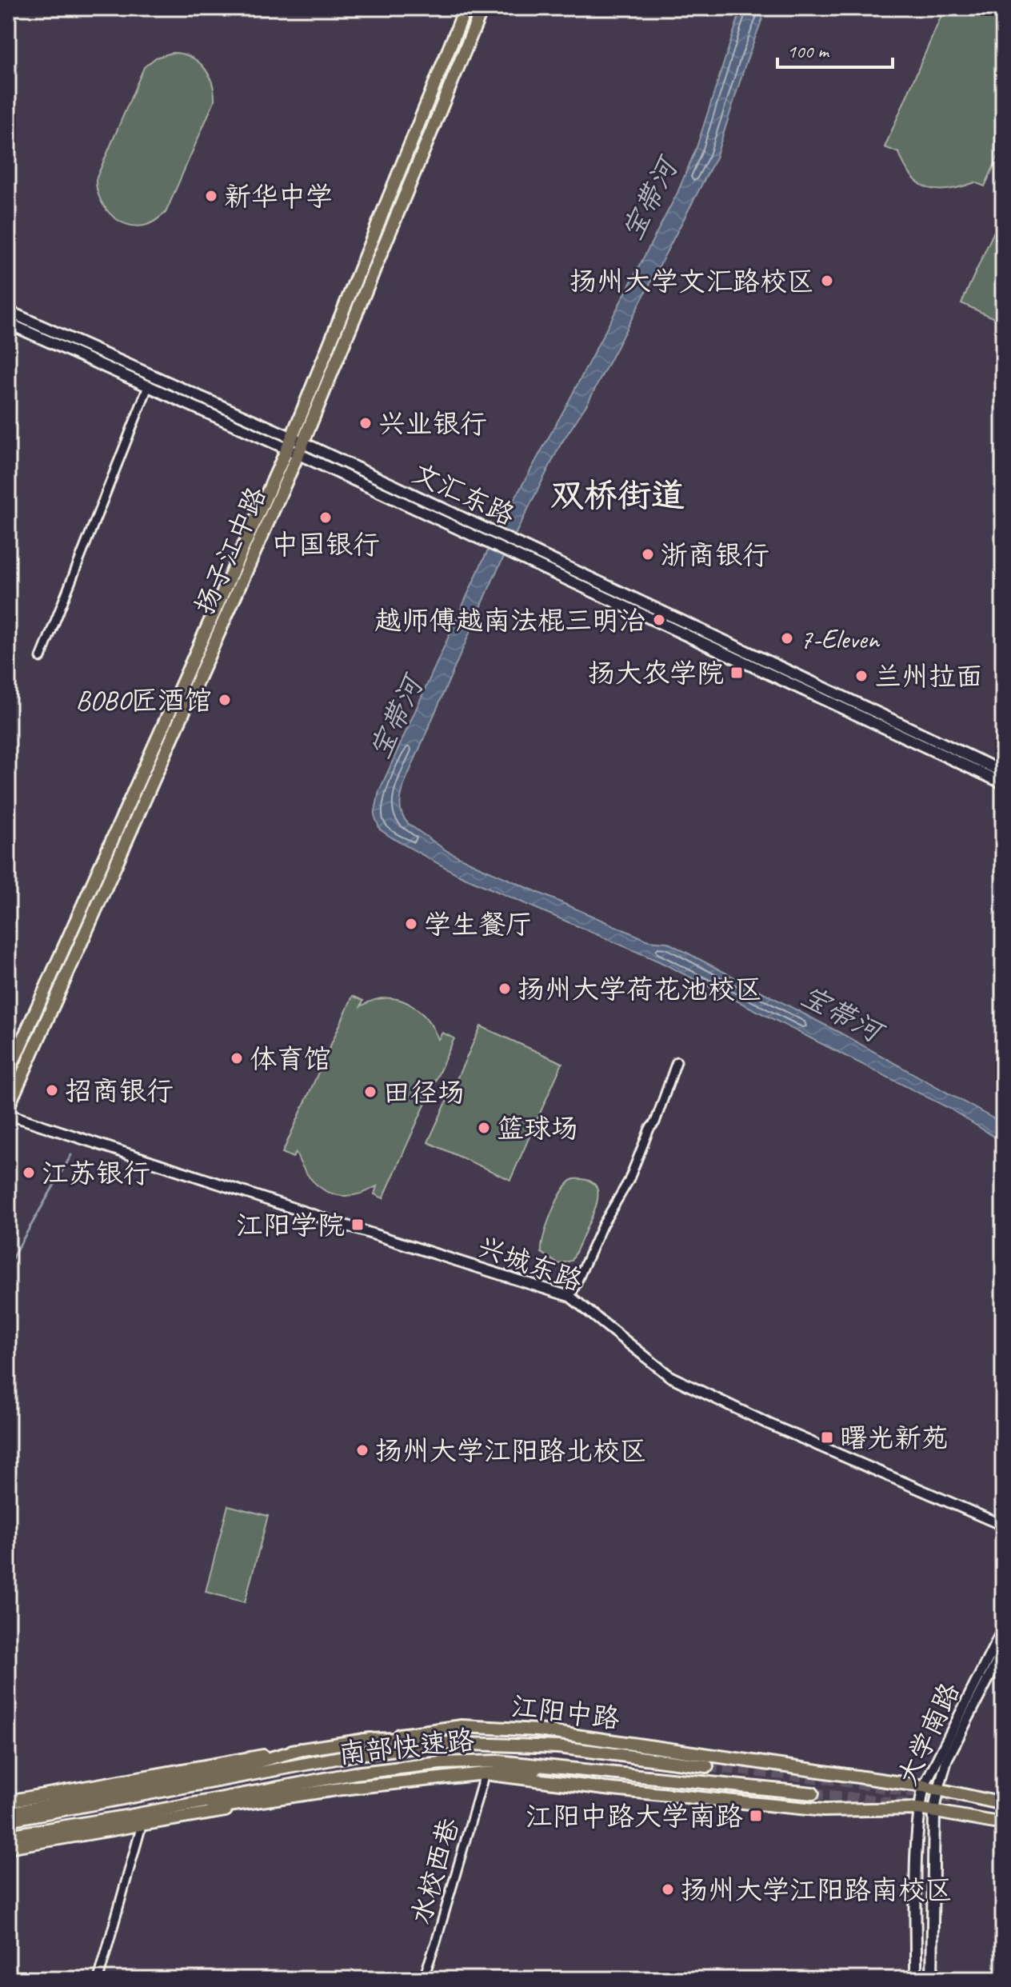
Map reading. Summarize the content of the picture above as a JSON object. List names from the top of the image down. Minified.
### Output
{"streets":{"main road":["文汇东路","扬子江中路","江阳中路","大学南路","南部快速路"],"street":["兴城东路","水校西巷"]},"crossings":[["文汇东路","扬子江中路"],["江阳中路","大学南路"]],"districts":["双桥街道"],"water":["宝带河"],"places":{"other":["新华中学","扬州大学文汇路校区","兴业银行","中国银行","浙商银行","越师傅越南法棍三明治","7-Eleven","兰州拉面","BOBO匠酒馆","学生餐厅","扬州大学荷花池校区","体育馆","招商银行","田径场","篮球场","江苏银行","扬州大学江阳路北校区","扬州大学江阳路南校区"],"transit":["扬大农学院","江阳学院","曙光新苑","江阳中路大学南路"]},"scale_bar":"100 m"}
